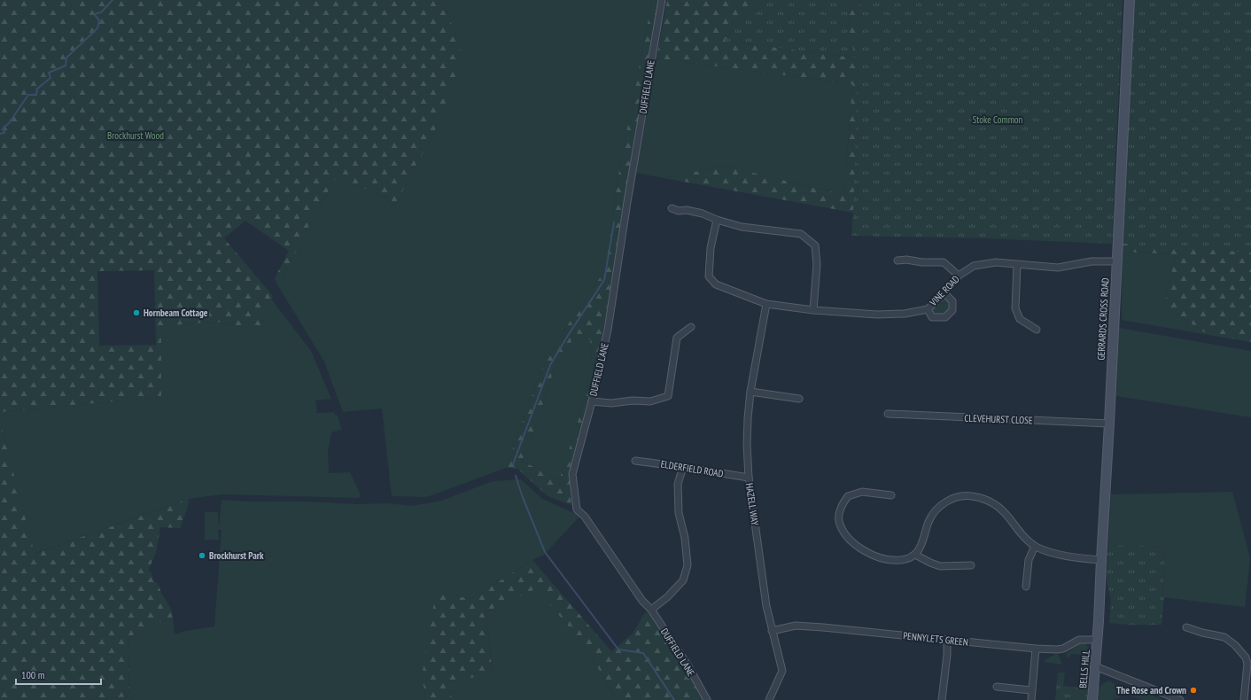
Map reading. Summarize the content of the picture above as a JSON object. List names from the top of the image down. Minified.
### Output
{"streets":{"main road":["GERRARDS CROSS ROAD","BELLS HILL"],"street":["DUFFIELD LANE","VINE ROAD","CLEVEHURST CLOSE","ELDERFIELD ROAD","HAZELL WAY","PENNYLETS GREEN"]},"crossings":[["VINE ROAD","GERRARDS CROSS ROAD"],["VINE ROAD","HAZELL WAY"],["GERRARDS CROSS ROAD","CLEVEHURST CLOSE"],["GERRARDS CROSS ROAD","PENNYLETS GREEN"],["GERRARDS CROSS ROAD","BELLS HILL"],["ELDERFIELD ROAD","HAZELL WAY"],["HAZELL WAY","PENNYLETS GREEN"],["PENNYLETS GREEN","BELLS HILL"]],"parks":["Stoke Common","Brockhurst Wood"],"places":["Hornbeam Cottage","Brockhurst Park","The Rose and Crown"],"scale_bar":"100 m"}
